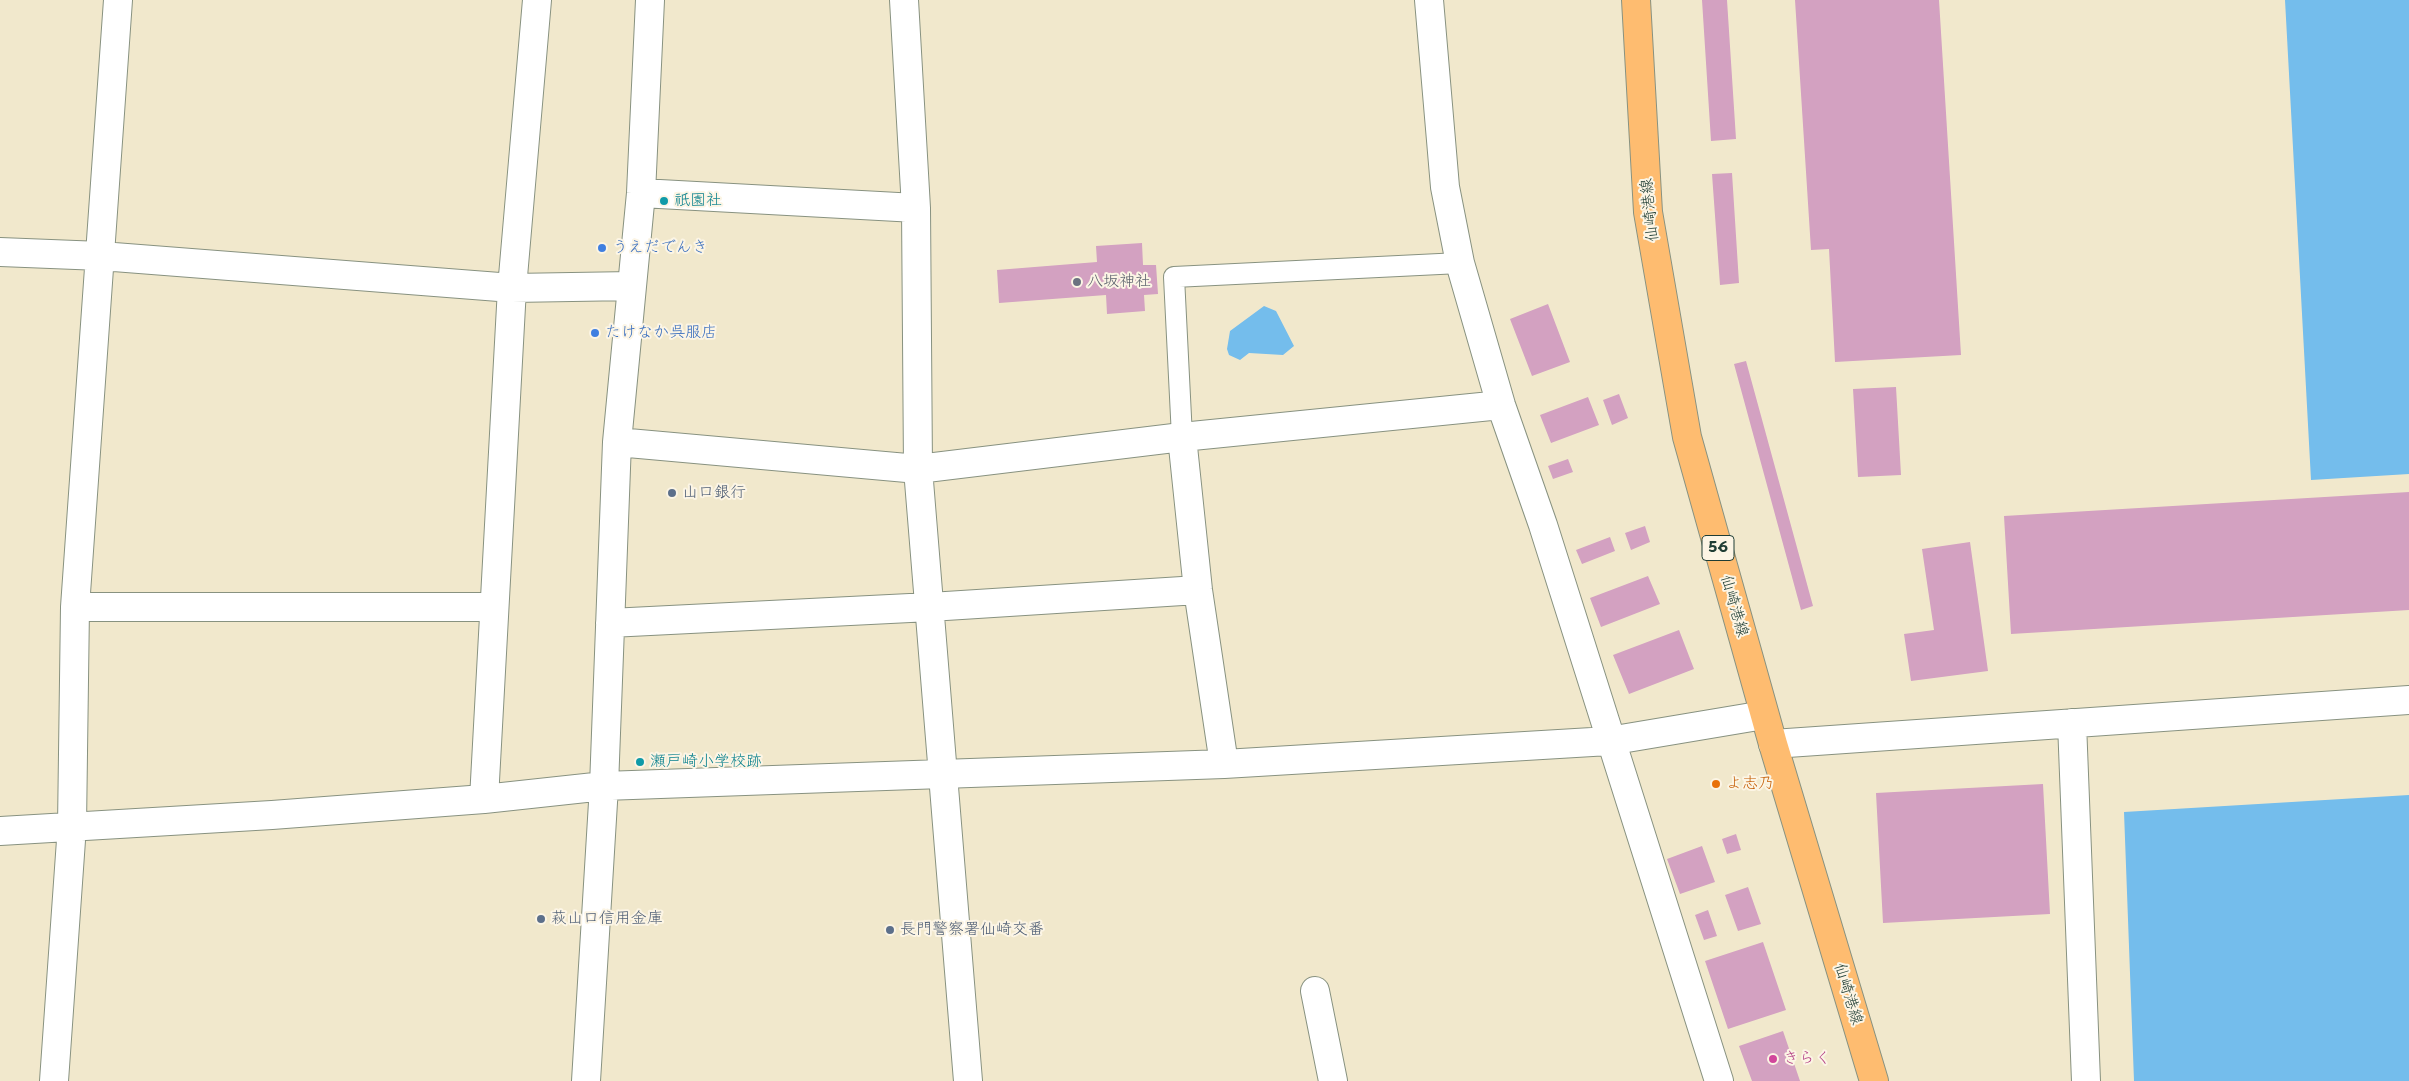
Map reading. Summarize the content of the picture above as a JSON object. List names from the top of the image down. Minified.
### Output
{"streets":{"main road":["仙崎港線","56"]},"places":["祇園社","うえだでんき","八坂神社","たけなか呉服店","山口銀行","瀬戸崎小学校跡","よ志乃","萩山口信用金庫","長門警察署仙崎交番","きらく"]}
